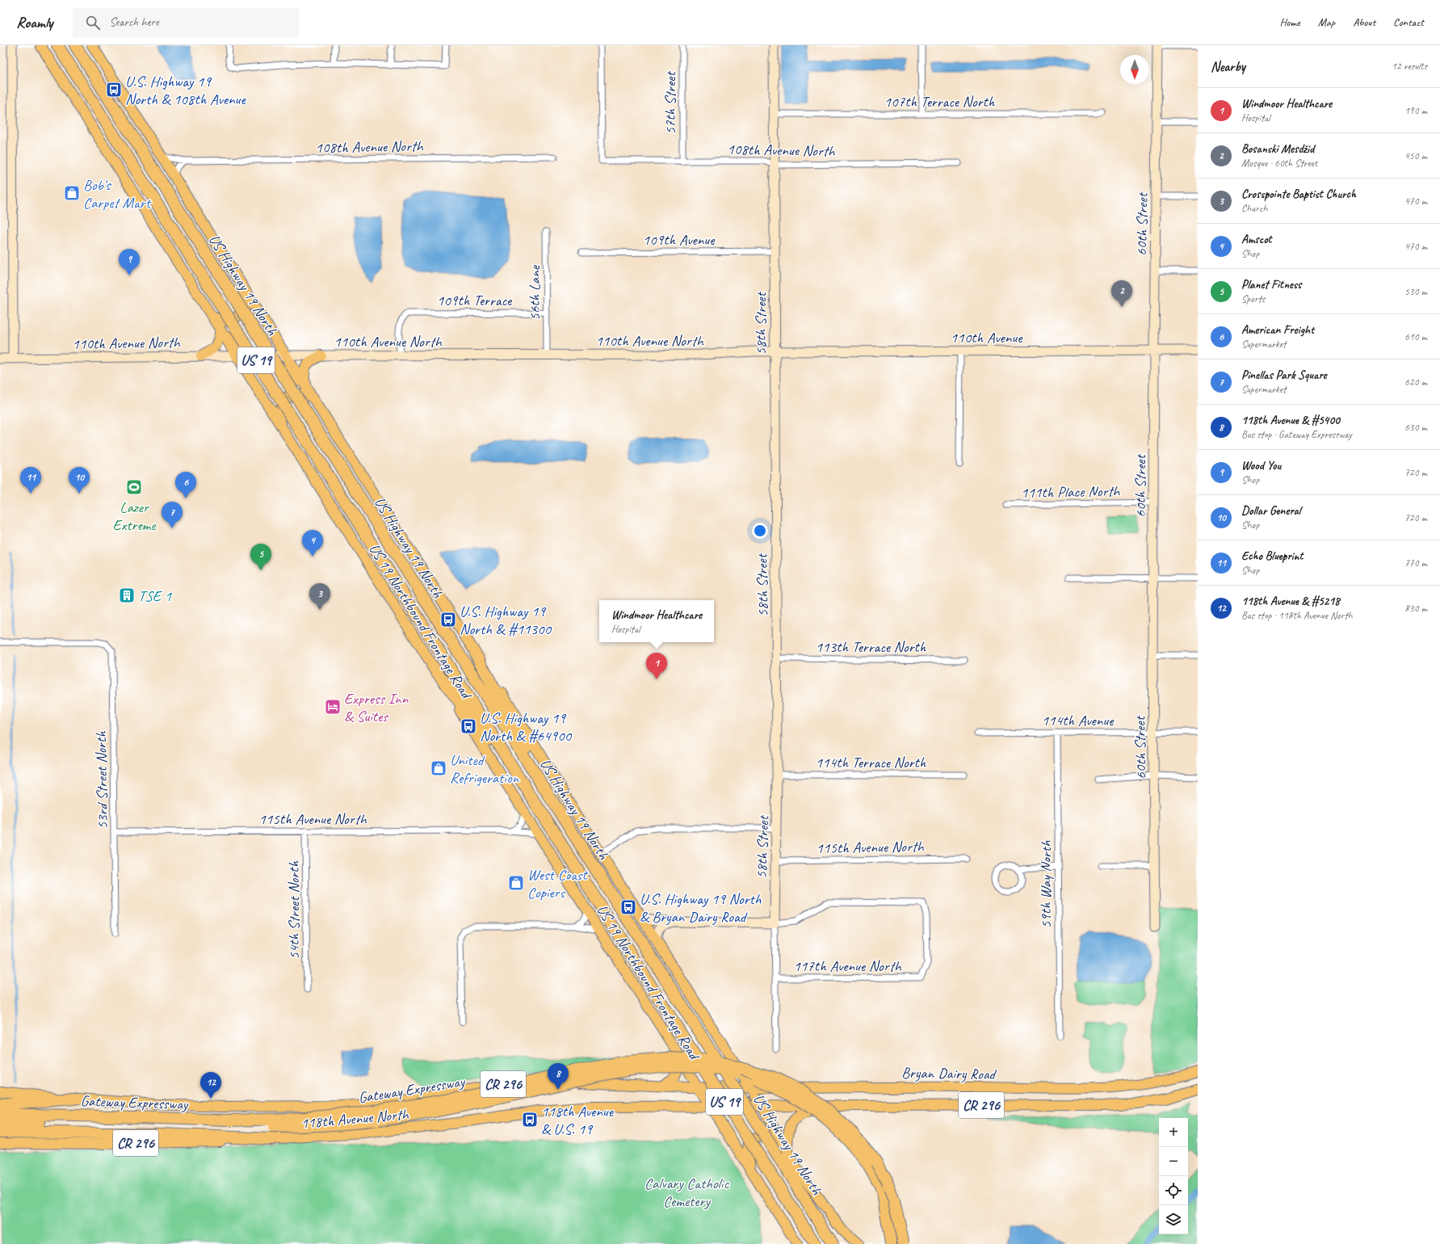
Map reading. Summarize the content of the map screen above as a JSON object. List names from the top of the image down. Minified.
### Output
{"streets":{"highway":["US Highway 19 North","US 19","Gateway Expressway"],"main road":["US 19 Northbound Frontage Road","Bryan Dairy Road","CR 296","118th Avenue North"],"street":["107th Terrace North","57th Street","108th Avenue North","60th Street","109th Avenue","56th Lane","109th Terrace","58th Street","110th Avenue","110th Avenue North","111th Place North","113th Terrace North","114th Avenue","114th Terrace North","53rd Street North","115th Avenue North","59th Way North","54th Street North","117th Avenue North"]},"crossings":[["107th Terrace North","58th Street"],["57th Street","108th Avenue North"],["108th Avenue North","58th Street"],["60th Street","110th Avenue"],["60th Street","111th Place North"],["60th Street","114th Avenue"],["109th Avenue","58th Street"],["56th Lane","109th Terrace"],["56th Lane","110th Avenue North"],["109th Terrace","110th Avenue North"],["58th Street","110th Avenue"],["58th Street","110th Avenue North"],["58th Street","113th Terrace North"],["58th Street","114th Terrace North"],["58th Street","115th Avenue North"],["58th Street","117th Avenue North"],["110th Avenue","110th Avenue North"],["110th Avenue North","US 19 Northbound Frontage Road"],["US 19 Northbound Frontage Road","115th Avenue North"],["US 19 Northbound Frontage Road","Bryan Dairy Road"],["US 19 Northbound Frontage Road","118th Avenue North"],["114th Avenue","59th Way North"],["53rd Street North","115th Avenue North"],["115th Avenue North","54th Street North"],["Bryan Dairy Road","118th Avenue North"]],"parks":["Calvary Catholic Cemetery"],"places":{"bus stop":["U.S. Highway 19 North & 108th Avenue","U.S. Highway 19 North & #11300","U.S. Highway 19 North & #64900","U.S. Highway 19 North & Bryan Dairy Road","118th Avenue & U.S. 19"],"shop":["Bob's Carpet Mart","United Refrigeration","West Coast Copiers"],"sports":["Lazer Extreme"],"building":["TSE 1"],"hotel":["Express Inn & Suites"]},"north":"bottom","page":{"header":"Roamly","search":"Search here","nav":["Home","Map","About","Contact"],"heading":["Nearby","12 results"],"list":[{"mark":"1","name":"Windmoor Healthcare","note":"Hospital","value":"190 m"},{"mark":"2","name":"Bosanski Mesdžid","note":"Mosque · 60th Street","value":"450 m"},{"mark":"3","name":"Crosspointe Baptist Church","note":"Church","value":"470 m"},{"mark":"4","name":"Amscot","note":"Shop","value":"470 m"},{"mark":"5","name":"Planet Fitness","note":"Sports","value":"530 m"},{"mark":"6","name":"American Freight","note":"Supermarket","value":"610 m"},{"mark":"7","name":"Pinellas Park Square","note":"Supermarket","value":"620 m"},{"mark":"8","name":"118th Avenue & #5400","note":"Bus stop · Gateway Expressway","value":"630 m"},{"mark":"9","name":"Wood You","note":"Shop","value":"720 m"},{"mark":"10","name":"Dollar General","note":"Shop","value":"720 m"},{"mark":"11","name":"Echo Blueprint","note":"Shop","value":"770 m"},{"mark":"12","name":"118th Avenue & #5218","note":"Bus stop · 118th Avenue North","value":"830 m"}],"pins":["9","2","10","11","6","7","4","5","3","1","8","12"],"popup":["Windmoor Healthcare","Hospital"],"map_buttons":["+","−"]}}
